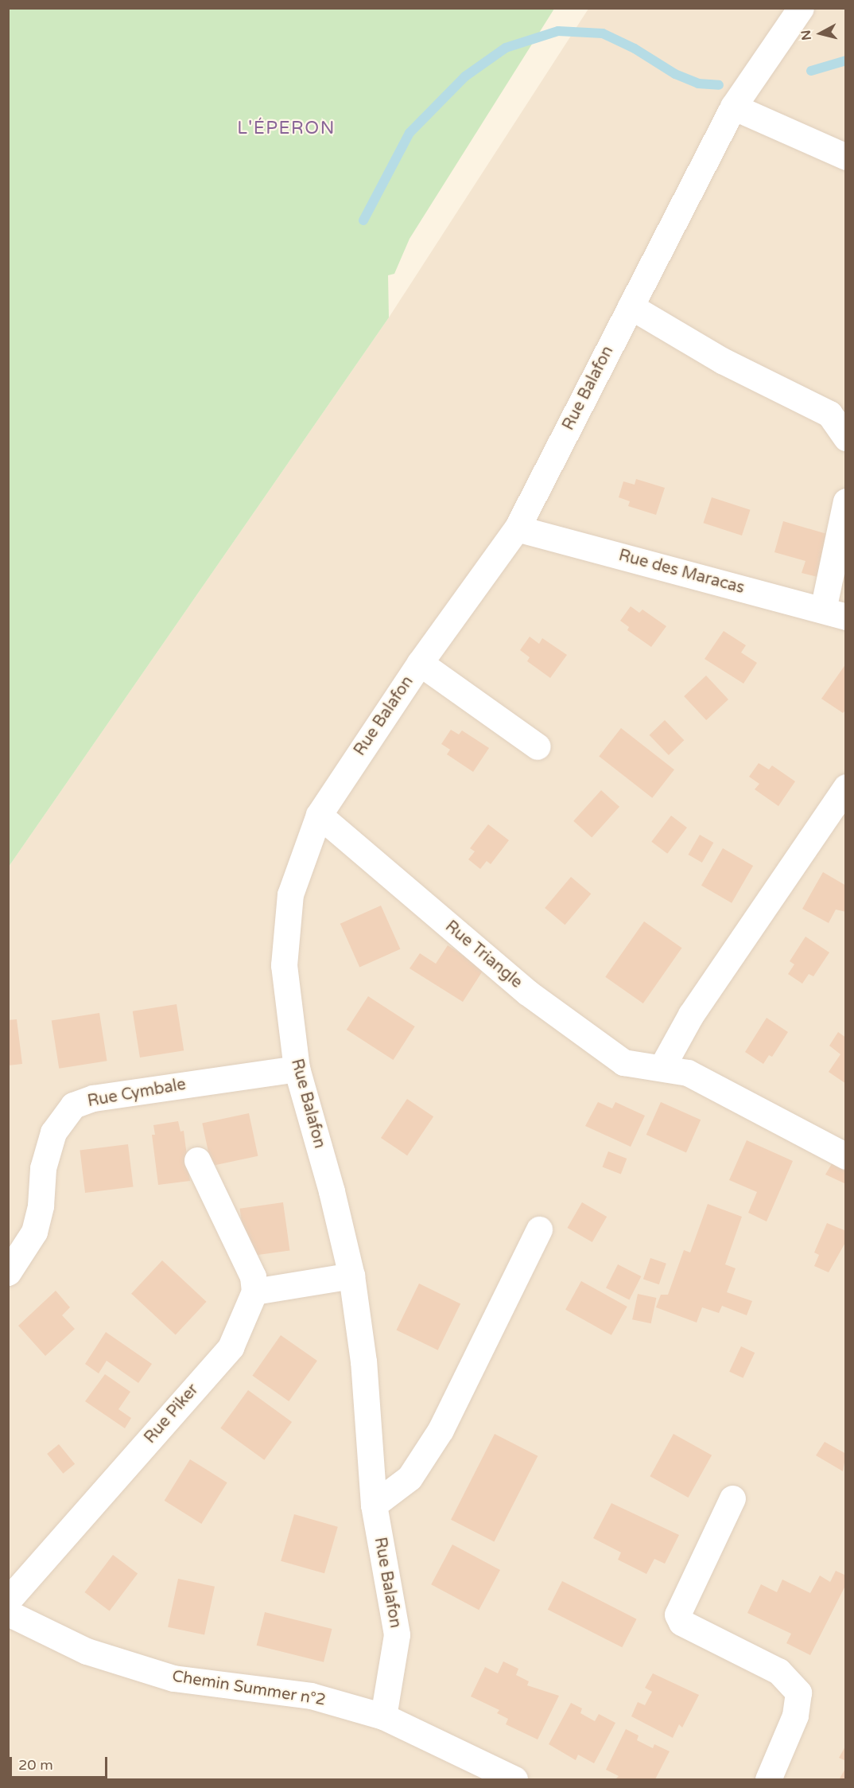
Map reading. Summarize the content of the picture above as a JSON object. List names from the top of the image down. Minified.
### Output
{"streets":{"street":["Rue Balafon","Rue des Maracas","Rue Triangle","Rue Cymbale","Rue Piker","Chemin Summer n°2"]},"crossings":[["Rue Balafon","Rue des Maracas"],["Rue Balafon","Rue Triangle"],["Rue Balafon","Rue Cymbale"],["Rue Balafon","Chemin Summer n°2"]],"districts":["L'ÉPERON"],"scale_bar":"20 m","north":"left"}
